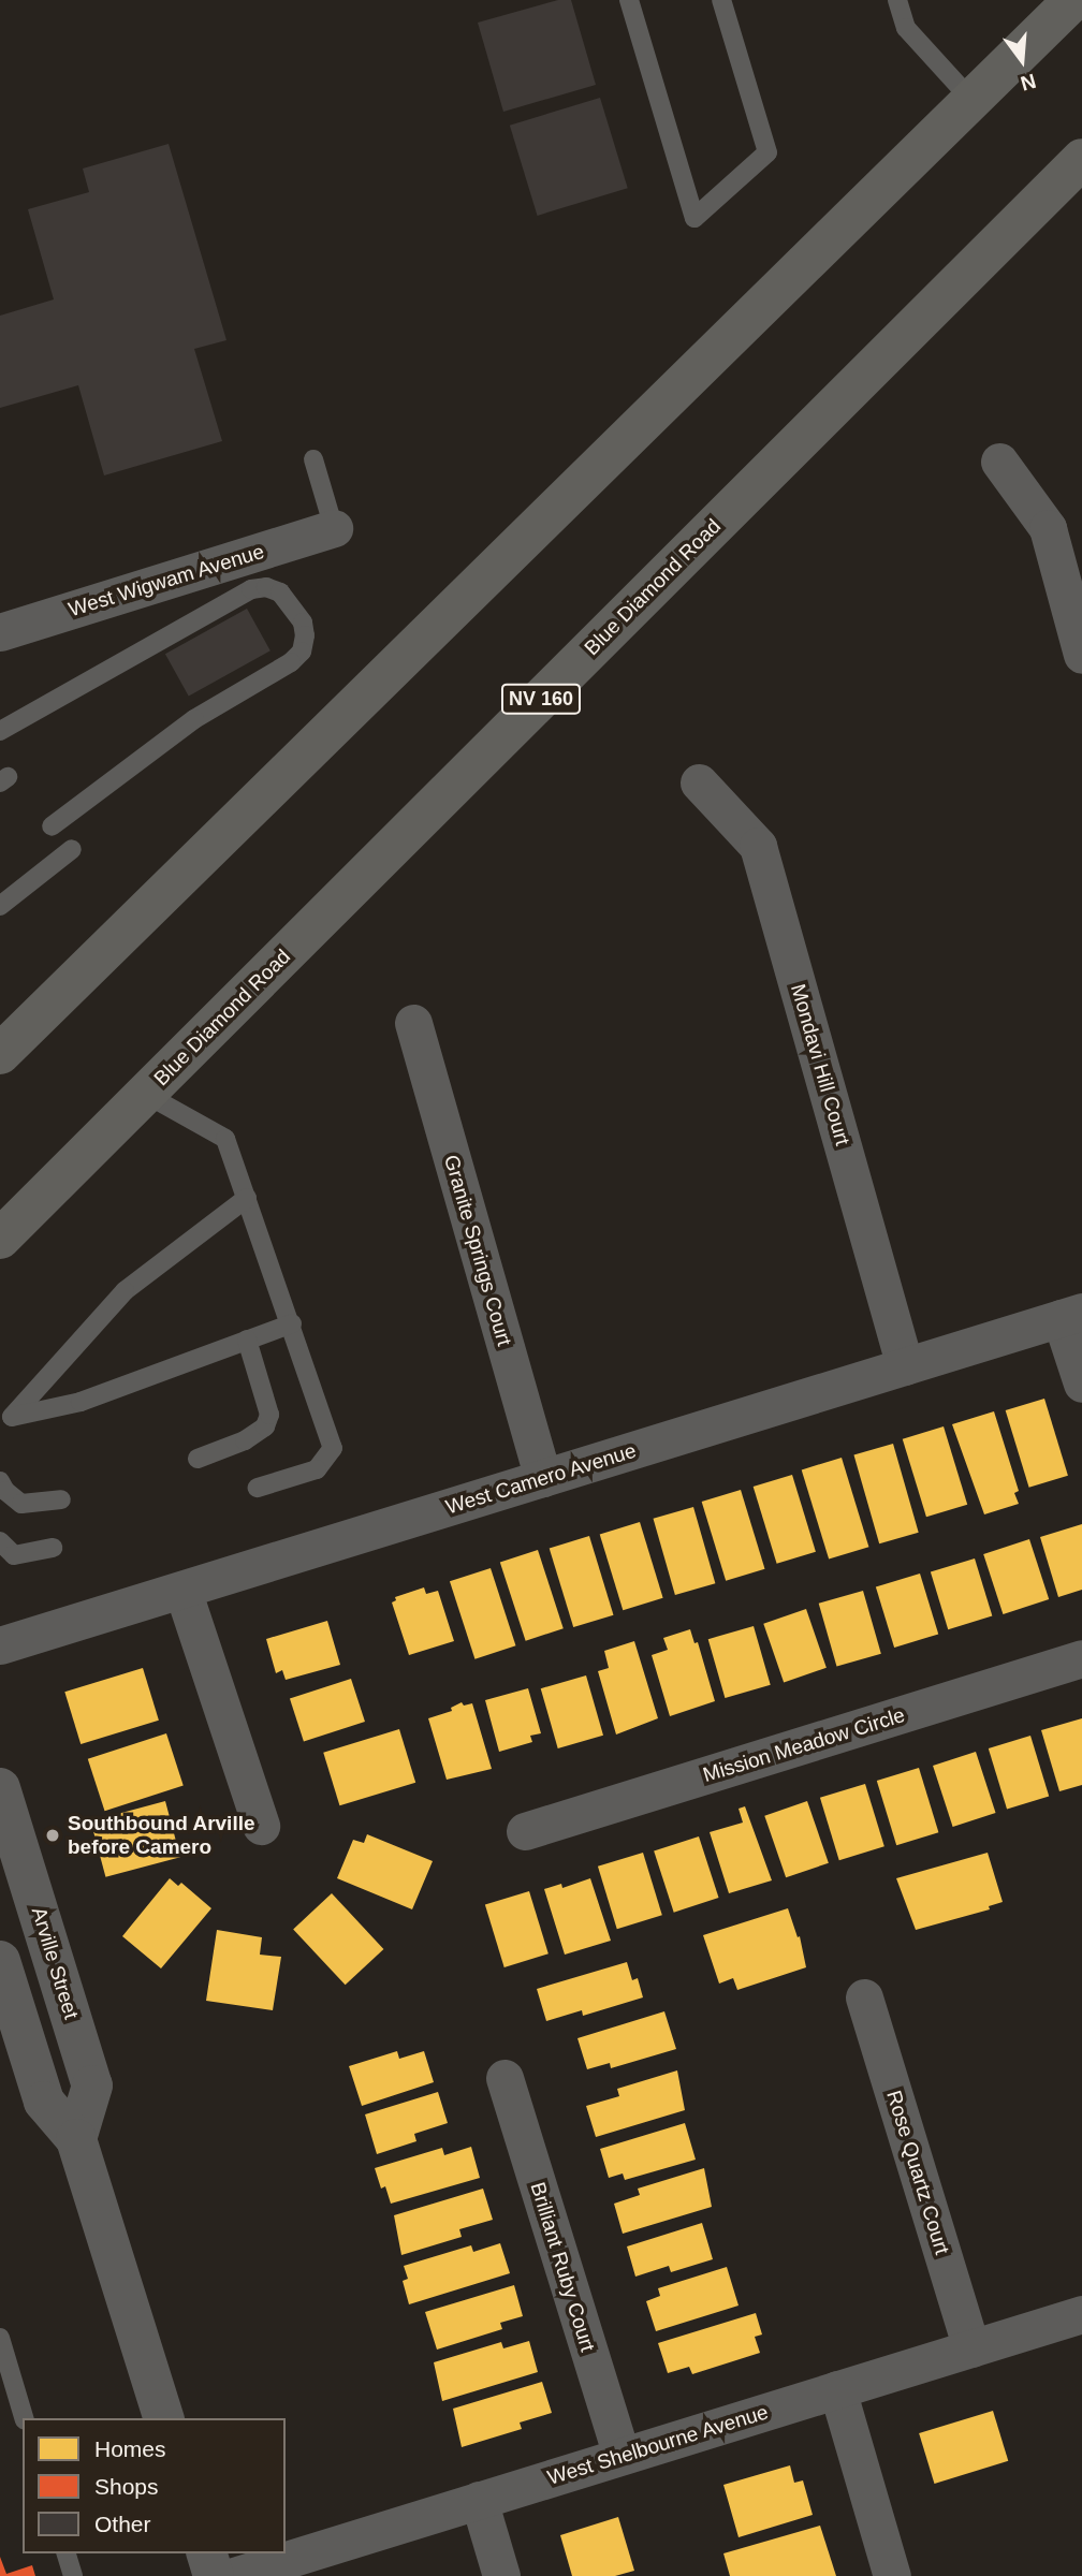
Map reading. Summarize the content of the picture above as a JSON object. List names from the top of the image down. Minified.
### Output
{"streets":{"highway":["Blue Diamond Road","NV 160"],"street":["West Wigwam Avenue","Mondavi Hill Court","Granite Springs Court","West Camero Avenue","Mission Meadow Circle","Arville Street","Rose Quartz Court","Brilliant Ruby Court","West Shelbourne Avenue"]},"crossings":[["Mondavi Hill Court","West Camero Avenue"],["Granite Springs Court","West Camero Avenue"],["Rose Quartz Court","West Shelbourne Avenue"],["Brilliant Ruby Court","West Shelbourne Avenue"]],"places":["Southbound Arville before Camero"],"legend":["Homes","Shops","Other"],"north":"bottom"}
